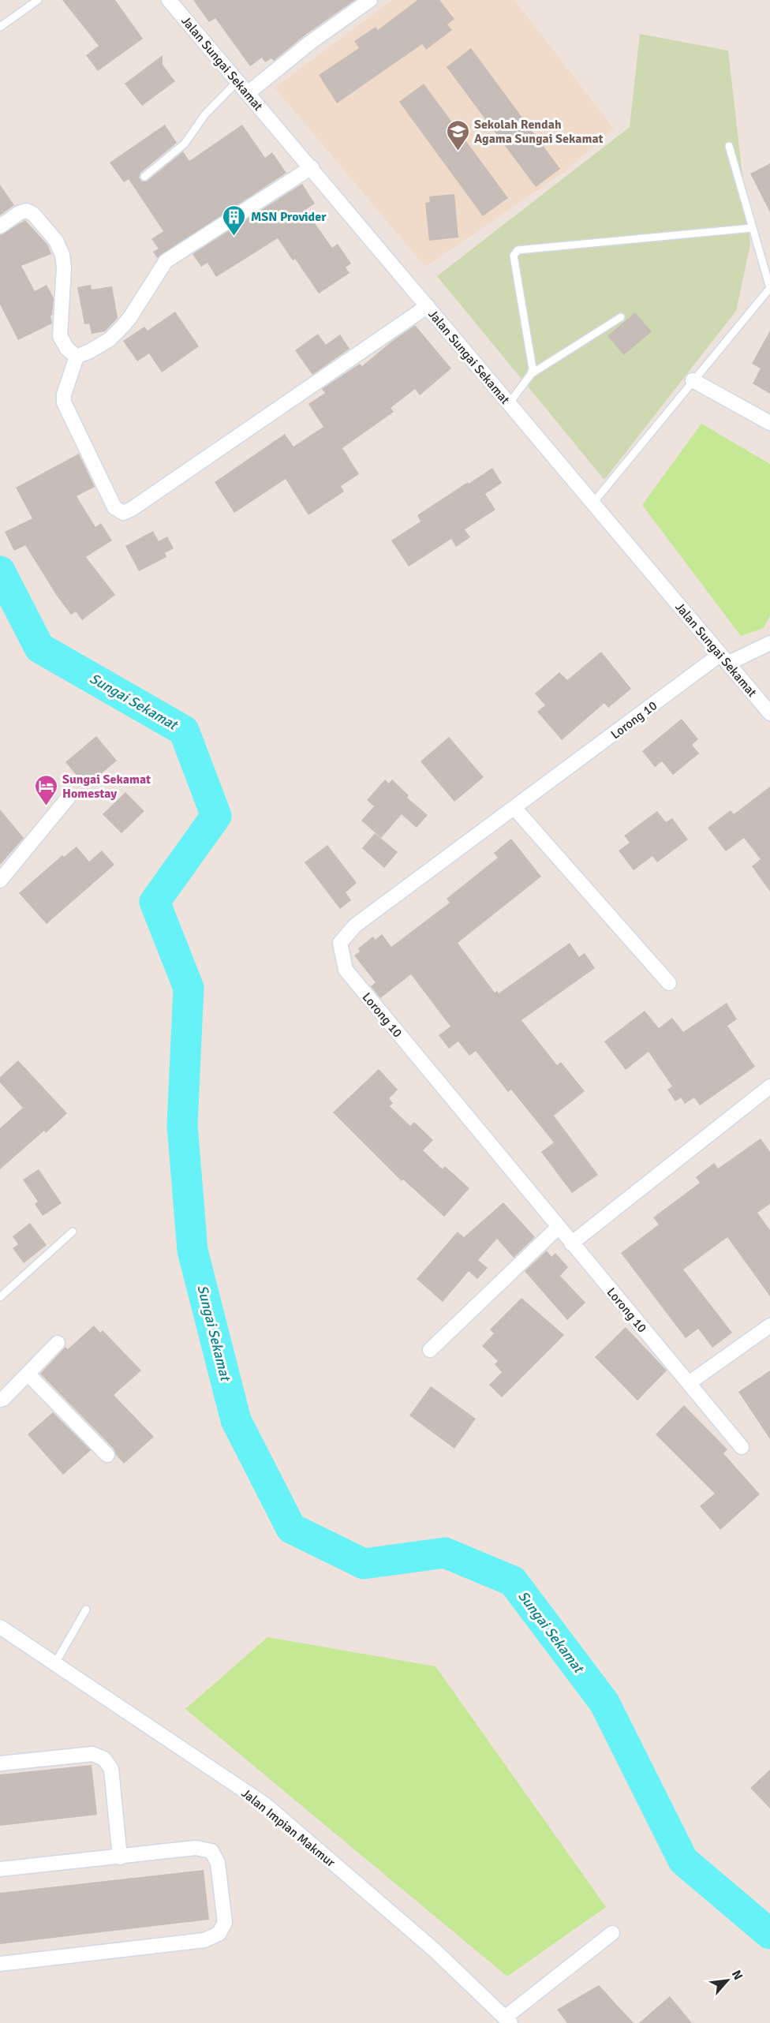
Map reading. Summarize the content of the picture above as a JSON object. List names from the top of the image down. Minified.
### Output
{"streets":{"street":["Jalan Sungai Sekamat","Lorong 10","Jalan Impian Makmur"]},"crossings":[["Jalan Sungai Sekamat","Lorong 10"]],"water":["Sungai Sekamat"],"places":{"school or university":["Sekolah Rendah Agama Sungai Sekamat"],"building":["MSN Provider"],"hotel":["Sungai Sekamat Homestay"]},"north":"top right"}
